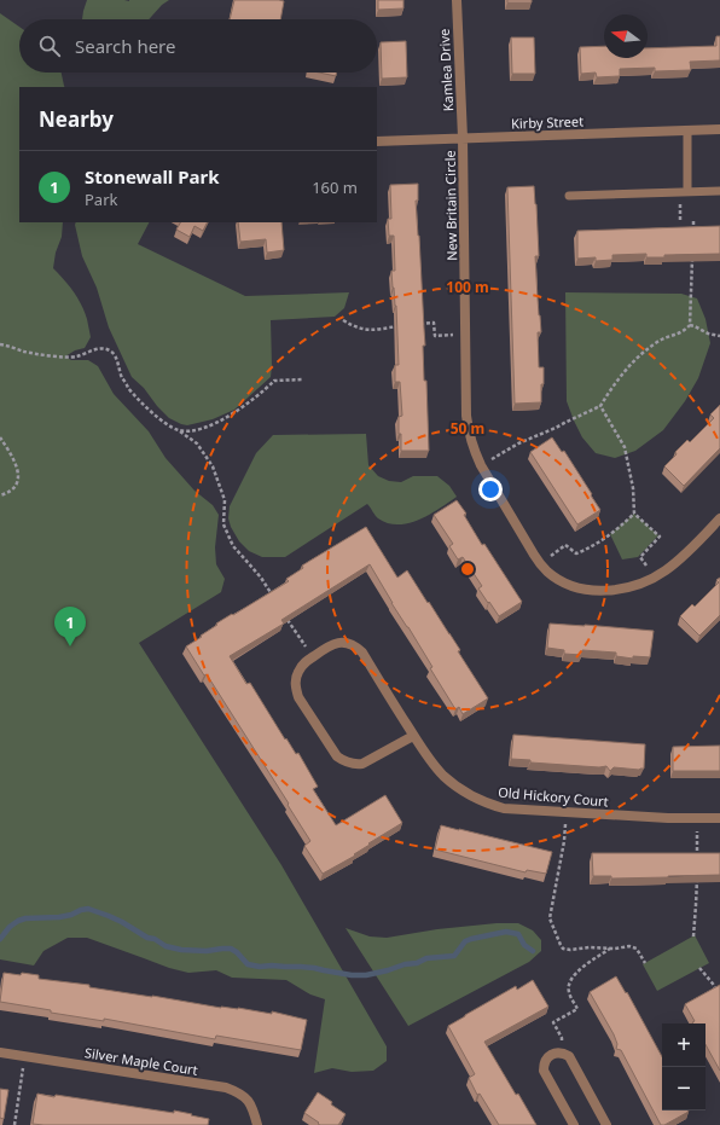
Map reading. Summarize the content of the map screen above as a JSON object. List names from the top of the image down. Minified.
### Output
{"streets":{"street":["Kamlea Drive","Kirby Street","New Britain Circle","Old Hickory Court","Silver Maple Court"]},"crossings":[["Kamlea Drive","Kirby Street"],["Kamlea Drive","New Britain Circle"],["Kirby Street","New Britain Circle"]],"north":"left","page":{"search":"Search here","heading":"Nearby","list":[{"mark":"1","name":"Stonewall Park","note":"Park","value":"160 m"}],"pins":"1","map_buttons":["+","−"]},"rings":["100 m","50 m"]}
